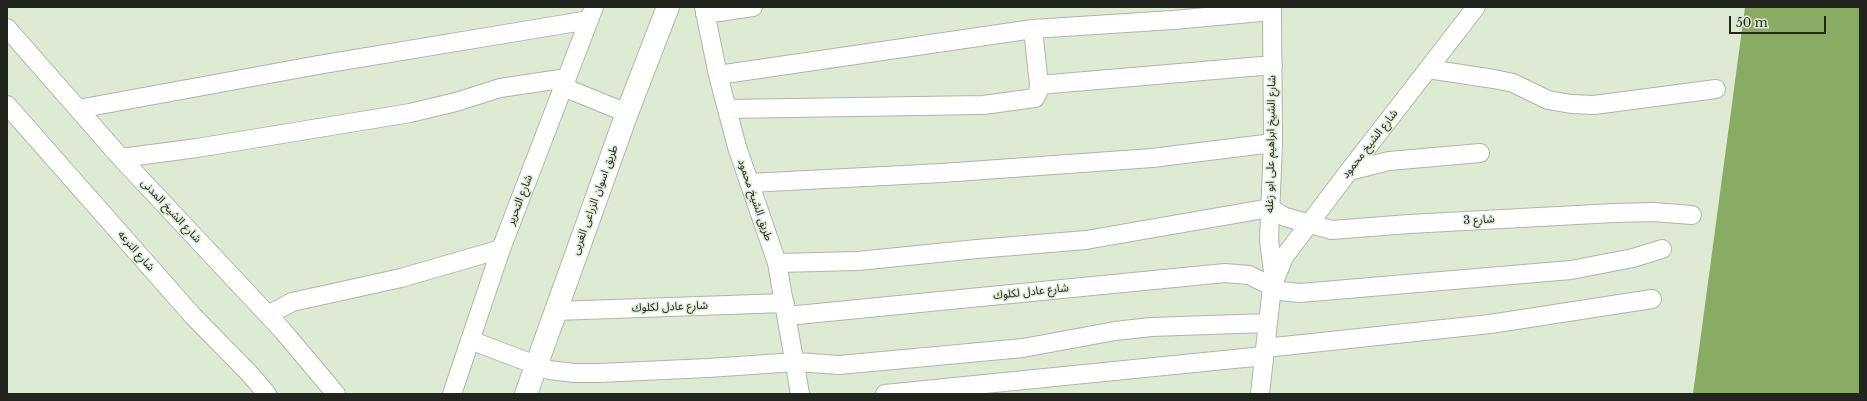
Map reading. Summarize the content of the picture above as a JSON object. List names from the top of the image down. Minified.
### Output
{"streets":{"main road":["طريق اسوان الزراعى الغربى"],"street":["شارع الشيخ ابراهيم على ابو زغله","شارع الشيخ محمود","شارع التحرير","طريق الشيخ محمود","شارع الشيخ المدنى","شارع 3","شارع الترعه","شارع عادل لكلوك"]},"crossings":[["شارع الشيخ ابراهيم على ابو زغله","شارع الشيخ محمود"],["شارع الشيخ ابراهيم على ابو زغله","شارع 3"],["شارع الشيخ ابراهيم على ابو زغله","شارع عادل لكلوك"],["شارع الشيخ محمود","شارع 3"],["شارع الشيخ محمود","شارع عادل لكلوك"],["طريق اسوان الزراعى الغربى","شارع عادل لكلوك"],["طريق الشيخ محمود","شارع عادل لكلوك"]],"scale_bar":"50 m"}
